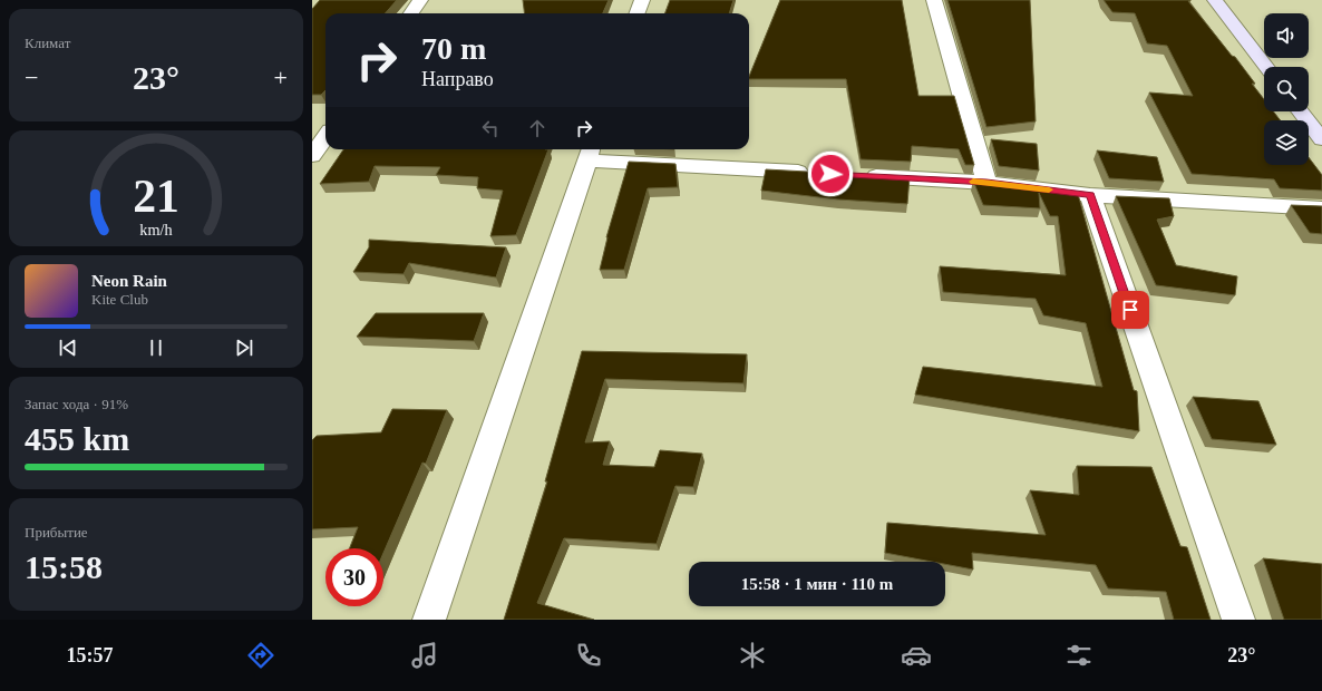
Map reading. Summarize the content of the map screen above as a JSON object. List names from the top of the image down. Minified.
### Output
{"page":{"tile":["Климат",["Запас хода · 91%","455 km"],["Прибытие","15:58"]],"turn":["70 m","Направо"],"heat":["−","23°","+"],"song":["Neon Rain","Kite Club"],"limit":"30","trip":"15:58 · 1 мин · 110 m","tabs":["15:57","23°"],"gauge":["21","km/h"]}}
